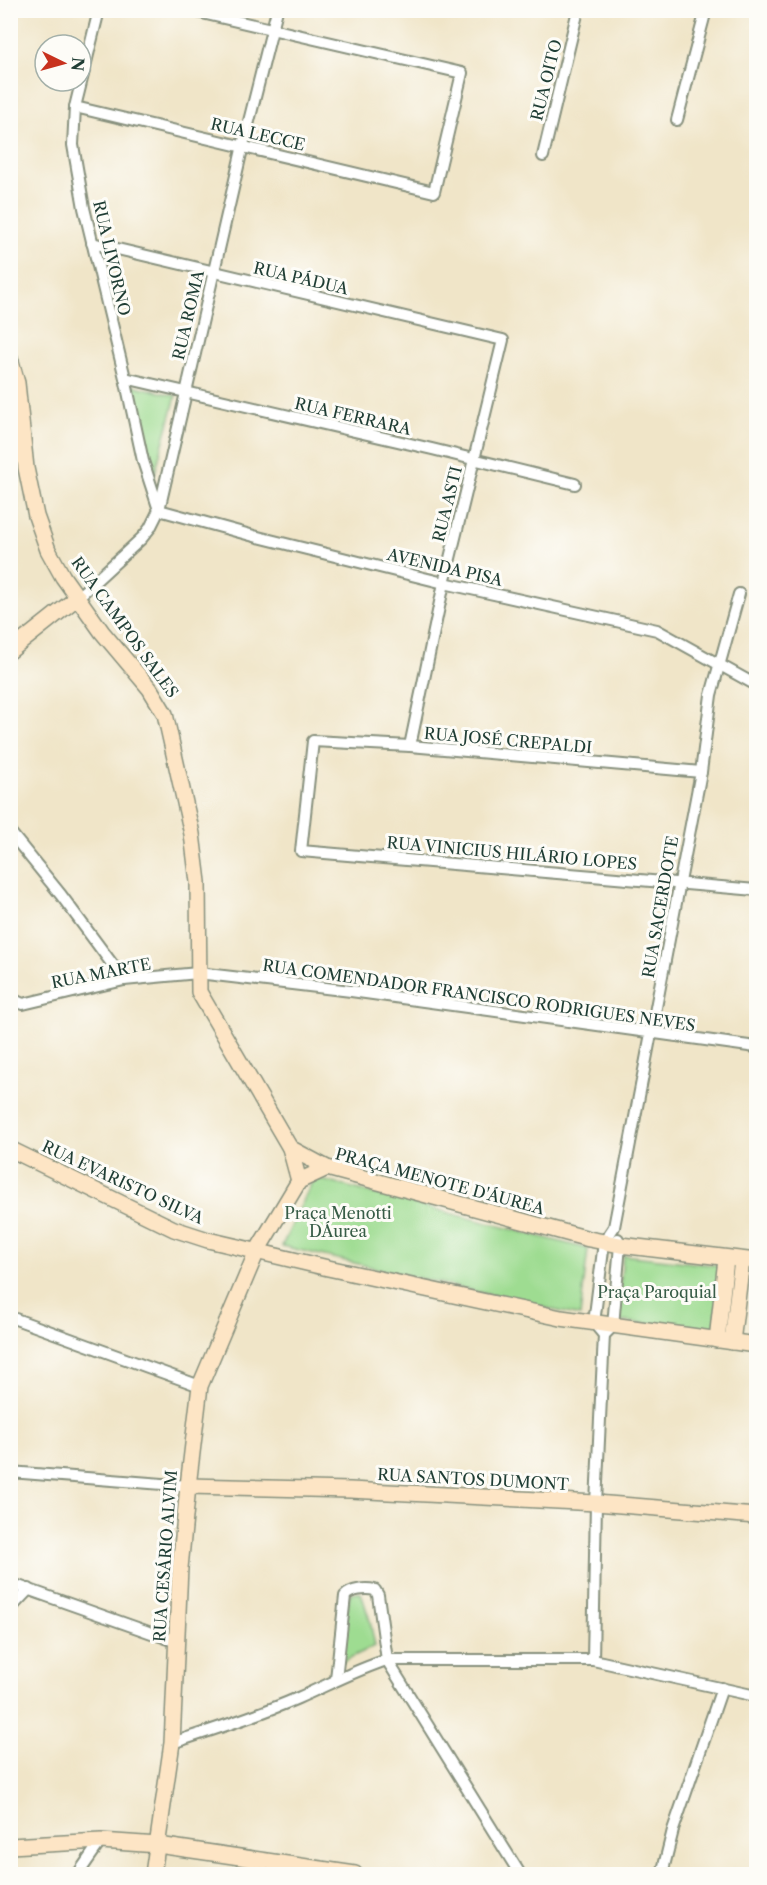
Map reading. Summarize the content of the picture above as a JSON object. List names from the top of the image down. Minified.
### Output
{"streets":{"street":["RUA OITO","RUA LECCE","RUA LIVORNO","RUA PÁDUA","RUA ROMA","RUA FERRARA","RUA ASTI","AVENIDA PISA","RUA CAMPOS SALES","RUA JOSÉ CREPALDI","RUA VINICIUS HILÁRIO LOPES","RUA SACERDOTE","RUA MARTE","RUA COMENDADOR FRANCISCO RODRIGUES NEVES","PRAÇA MENOTE D'ÁUREA","RUA EVARISTO SILVA","RUA SANTOS DUMONT","RUA CESÁRIO ALVIM"]},"crossings":[["RUA LECCE","RUA LIVORNO"],["RUA LECCE","RUA ROMA"],["RUA LIVORNO","RUA PÁDUA"],["RUA LIVORNO","RUA ROMA"],["RUA LIVORNO","RUA FERRARA"],["RUA LIVORNO","AVENIDA PISA"],["RUA PÁDUA","RUA ROMA"],["RUA PÁDUA","RUA ASTI"],["RUA ROMA","RUA FERRARA"],["RUA ROMA","AVENIDA PISA"],["RUA ROMA","RUA CAMPOS SALES"],["RUA FERRARA","RUA ASTI"],["RUA ASTI","AVENIDA PISA"],["RUA ASTI","RUA JOSÉ CREPALDI"],["AVENIDA PISA","RUA SACERDOTE"],["RUA CAMPOS SALES","RUA MARTE"],["RUA CAMPOS SALES","RUA COMENDADOR FRANCISCO RODRIGUES NEVES"],["RUA CAMPOS SALES","PRAÇA MENOTE D'ÁUREA"],["RUA JOSÉ CREPALDI","RUA VINICIUS HILÁRIO LOPES"],["RUA JOSÉ CREPALDI","RUA SACERDOTE"],["RUA VINICIUS HILÁRIO LOPES","RUA SACERDOTE"],["RUA SACERDOTE","RUA COMENDADOR FRANCISCO RODRIGUES NEVES"],["RUA SACERDOTE","PRAÇA MENOTE D'ÁUREA"],["RUA MARTE","RUA COMENDADOR FRANCISCO RODRIGUES NEVES"],["RUA EVARISTO SILVA","RUA CESÁRIO ALVIM"],["RUA SANTOS DUMONT","RUA CESÁRIO ALVIM"]],"parks":["Praça Menotti DÁurea","Praça Paroquial"],"north":"right"}
